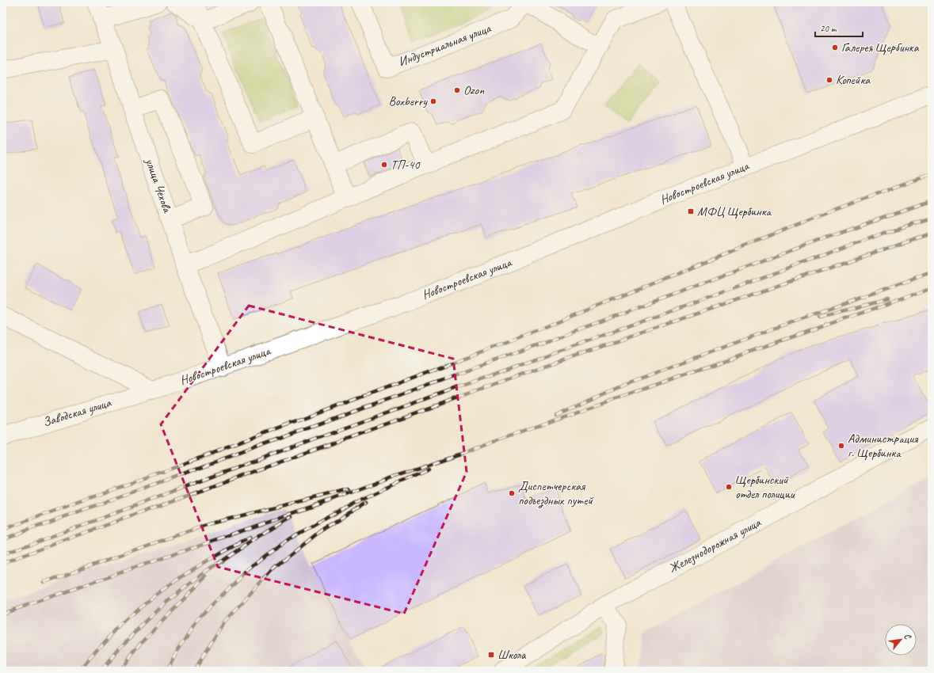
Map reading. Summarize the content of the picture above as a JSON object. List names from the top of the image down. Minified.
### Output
{"streets":{"street":["Индустриальная улица","Новостроевская улица","улица Чехова","Заводская улица","Железнодорожная улица"]},"crossings":[["Новостроевская улица","улица Чехова"],["Новостроевская улица","Заводская улица"]],"places":{"other":["Галерея Щербинка","Копейка","Ozon","Boxberry","ТП-40","Администрация г. Щербинка","Щербинский отдел полиции","Диспетчерская подъездных путей"],"transit":["МФЦ Щербинка","Школа"]},"scale_bar":"20 m","north":"top right"}
